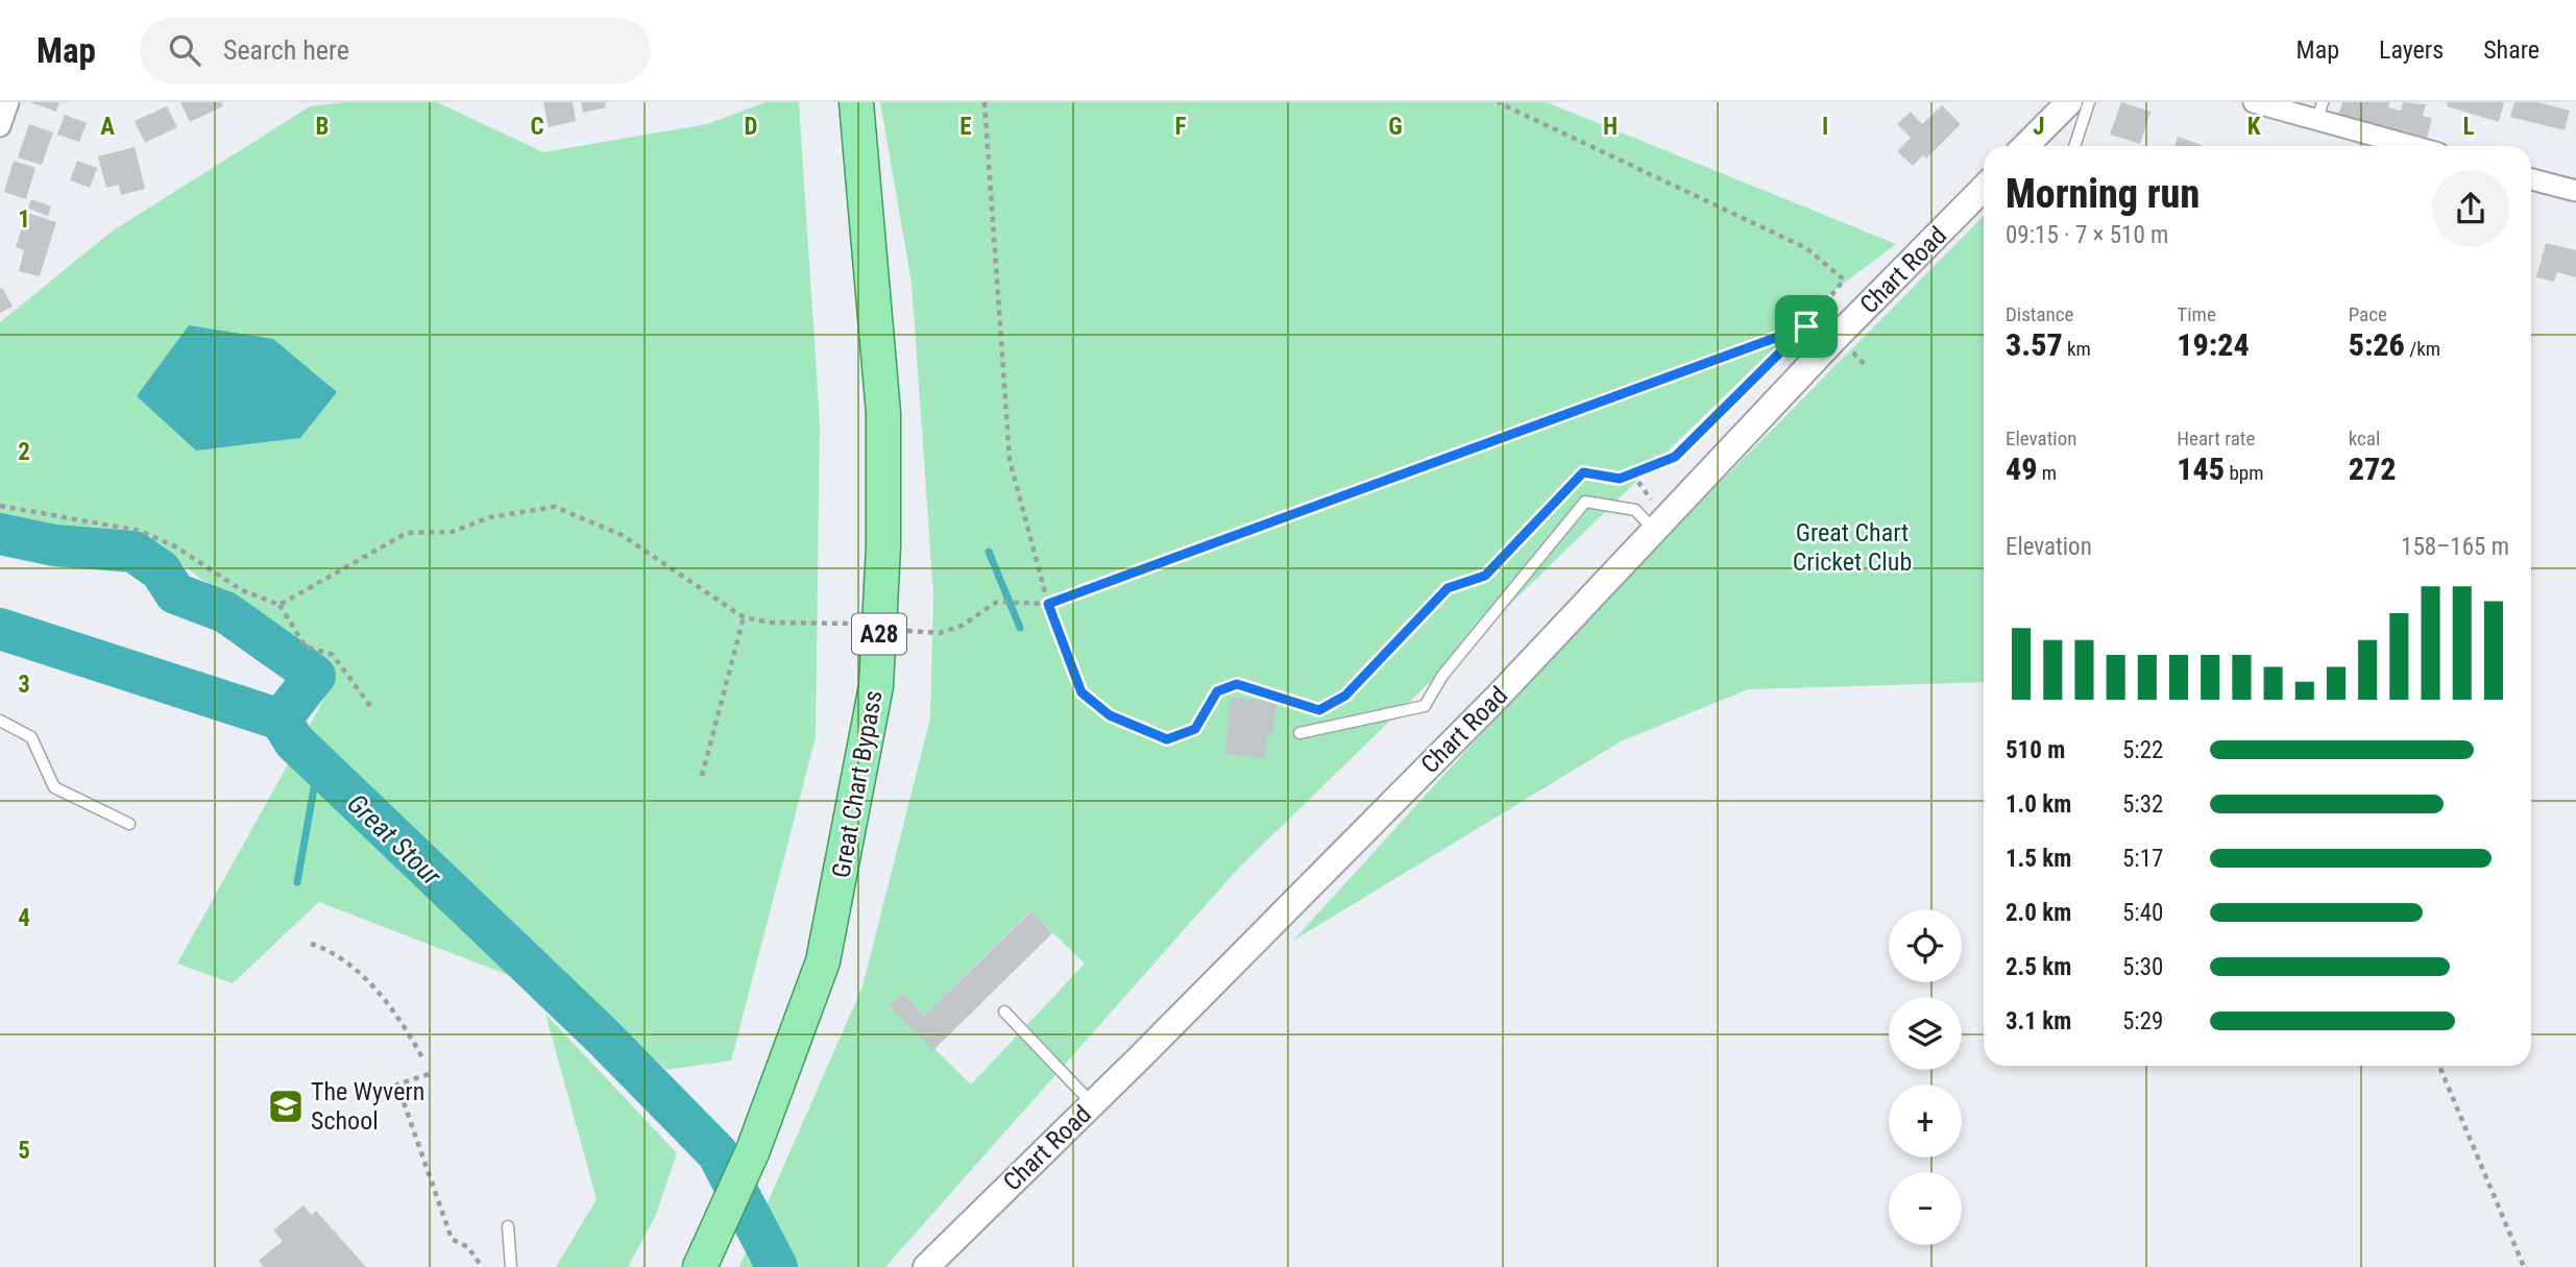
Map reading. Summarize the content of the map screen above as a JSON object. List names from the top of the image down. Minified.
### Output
{"streets":{"main road":["A28","Great Chart Bypass"],"street":["Chart Road"]},"water":["Great Stour"],"parks":["Great Chart Cricket Club"],"places":{"school or university":["The Wyvern School"]},"page":{"header":"Map","search":"Search here","nav":["Map","Layers","Share"],"heading":["Morning run","09:15 · 7 × 510 m"],"stats":[["Distance","3.57 km"],["Time","19:24"],["Pace","5:26 /km"],["Elevation","49 m"],["Heart rate","145 bpm"],["kcal","272"]],"chart":["Elevation","158–165 m"],"list":[{"name":"510 m","note":"5:22"},{"name":"1.0 km","note":"5:32"},{"name":"1.5 km","note":"5:17"},{"name":"2.0 km","note":"5:40"},{"name":"2.5 km","note":"5:30"},{"name":"3.1 km","note":"5:29"}],"map_buttons":["+","−"]},"grid":{"columns":["A","B","C","D","E","F","G","H","I","J","K","L"],"rows":["1","2","3","4","5"]}}
